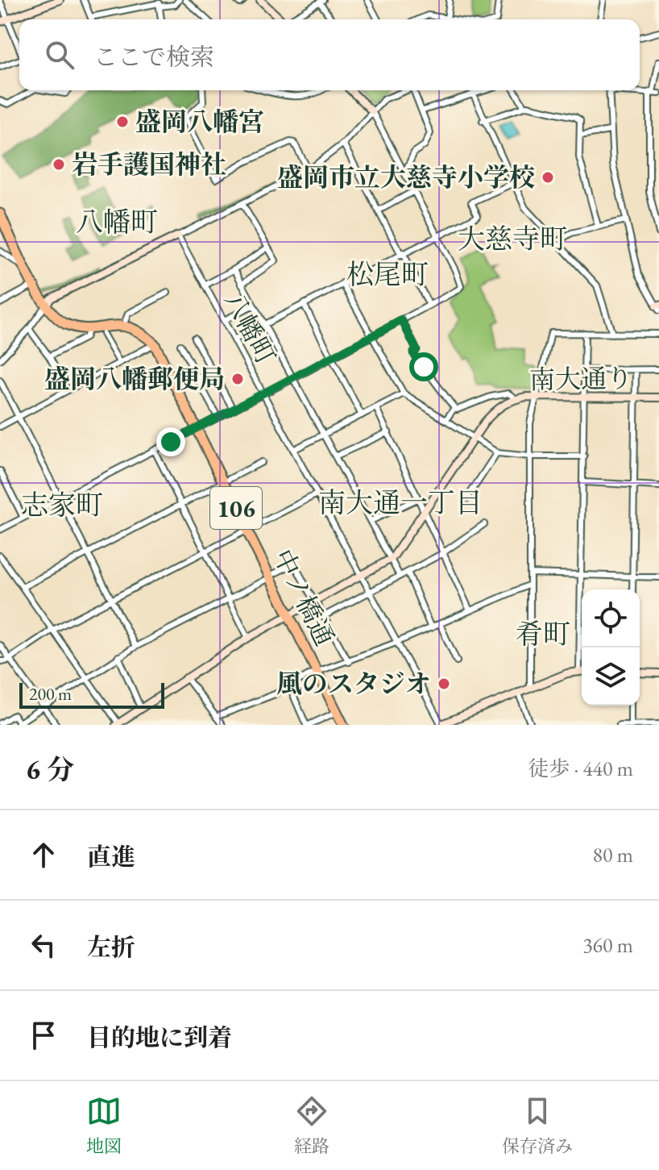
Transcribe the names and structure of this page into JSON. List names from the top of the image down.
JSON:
{
  "streets": {
    "highway": ["106", "中ノ橋通"],
    "street": ["八幡町", "南大通り"]
  },
  "crossings": [
    ["八幡町", "南大通り"],
    ["南大通り", "中ノ橋通"]
  ],
  "districts": [
    "八幡町",
    "大慈寺町",
    "松尾町",
    "南大通一丁目",
    "志家町",
    "肴町"
  ],
  "places": [
    "盛岡八幡宮",
    "岩手護国神社",
    "盛岡市立大慈寺小学校",
    "盛岡八幡郵便局",
    "風のスタジオ"
  ],
  "scale_bar": "200 m",
  "page": {
    "search": "ここで検索",
    "scale": "200 m",
    "heading": ["6 分", "徒歩 · 440 m"],
    "list": [
      ["直進", "80 m"],
      ["左折", "360 m"],
      "目的地に到着"
    ],
    "nav": ["地図", "経路", "保存済み"]
  }
}
